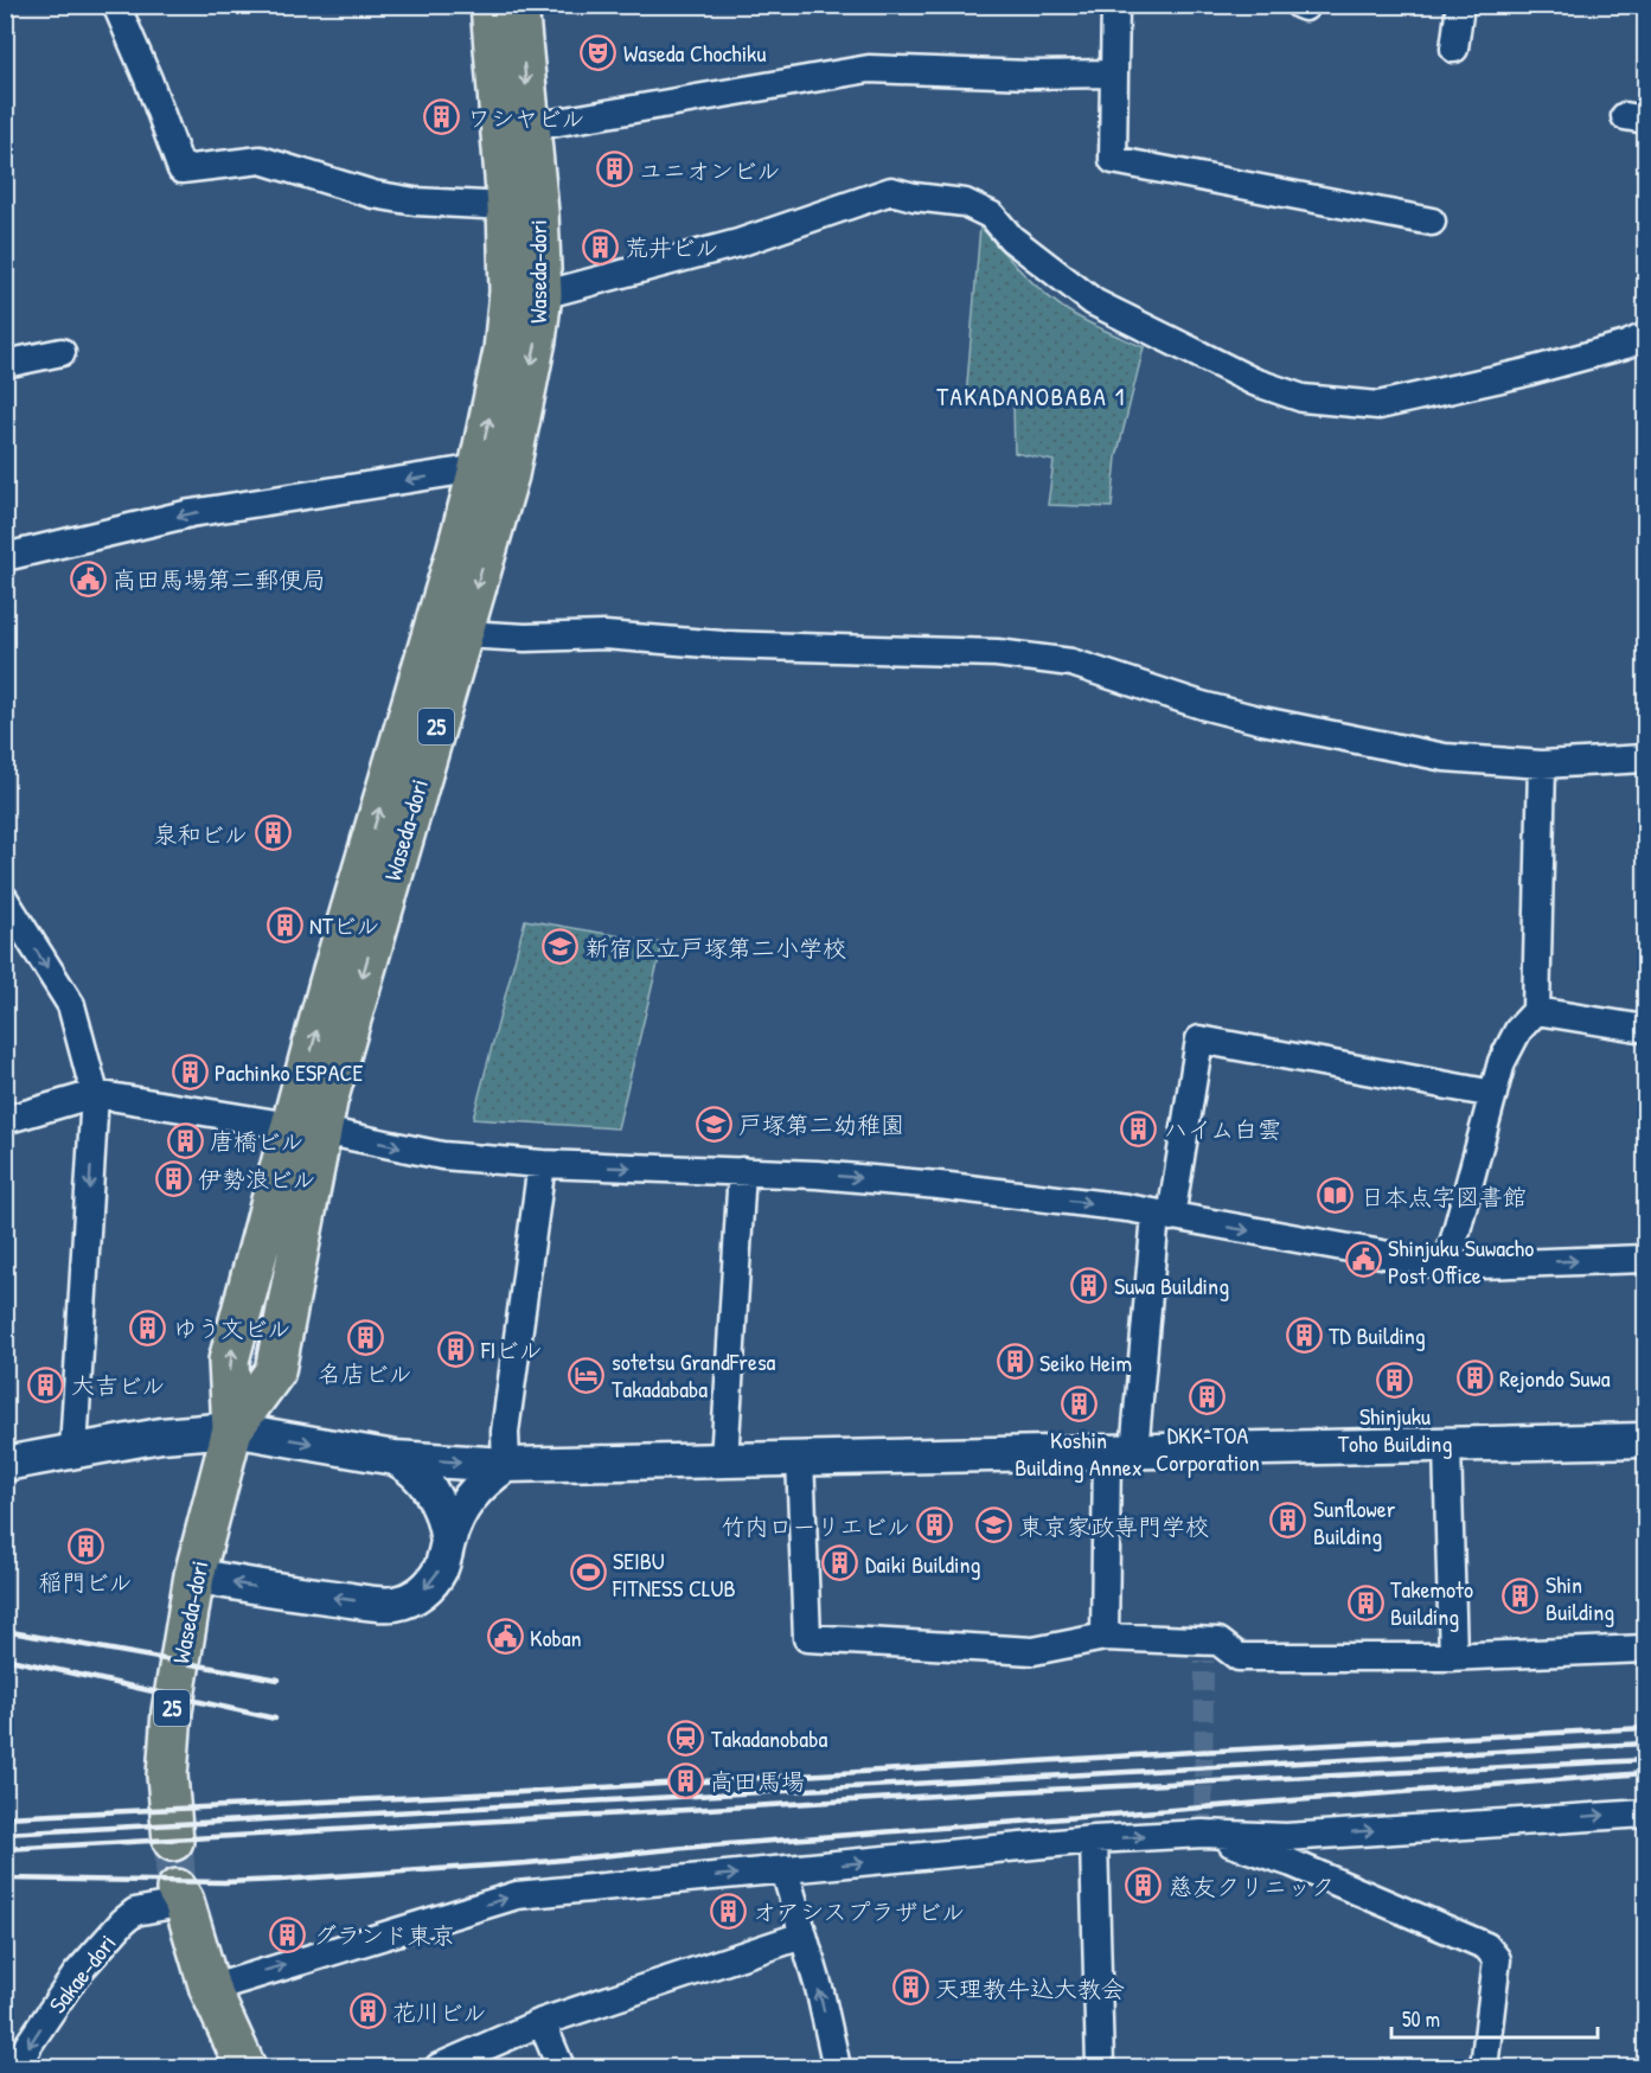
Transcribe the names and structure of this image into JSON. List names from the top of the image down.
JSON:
{
  "streets": {
    "main road": ["Waseda-dori", "25"],
    "street": ["Sakae-dori"]
  },
  "one_way": ["Sakae-dori"],
  "districts": ["TAKADANOBABA 1"],
  "places": {
    "theatre": ["Waseda Chochiku"],
    "building": [
      "ワシヤビル",
      "ユニオンビル",
      "荒井ビル",
      "泉和ビル",
      "NTビル",
      "Pachinko ESPACE",
      "ハイム白雲",
      "唐橋ビル",
      "伊勢浪ビル",
      "Suwa Building",
      "ゆう文ビル",
      "TD Building",
      "名店ビル",
      "FIビル",
      "Seiko Heim",
      "Rejondo Suwa",
      "Shinjuku Toho Building",
      "大吉ビル",
      "DKK-TOA Corporation",
      "Koshin Building Annex",
      "Sunflower Building",
      "竹内ローリエビル",
      "稲門ビル",
      "Daiki Building",
      "Shin Building",
      "Takemoto Building",
      "高田馬場",
      "慈友クリニック",
      "オアシスプラザビル",
      "グランド東京",
      "天理教牛込大教会",
      "花川ビル"
    ],
    "public building": ["高田馬場第二郵便局", "Shinjuku Suwacho Post Office", "Koban"],
    "school or university": ["新宿区立戸塚第二小学校", "戸塚第二幼稚園", "東京家政専門学校"],
    "library": ["日本点字図書館"],
    "hotel": ["sotetsu GrandFresa Takadababa"],
    "sports": ["SEIBU FITNESS CLUB"],
    "station": ["Takadanobaba"]
  },
  "scale_bar": "50 m"
}
